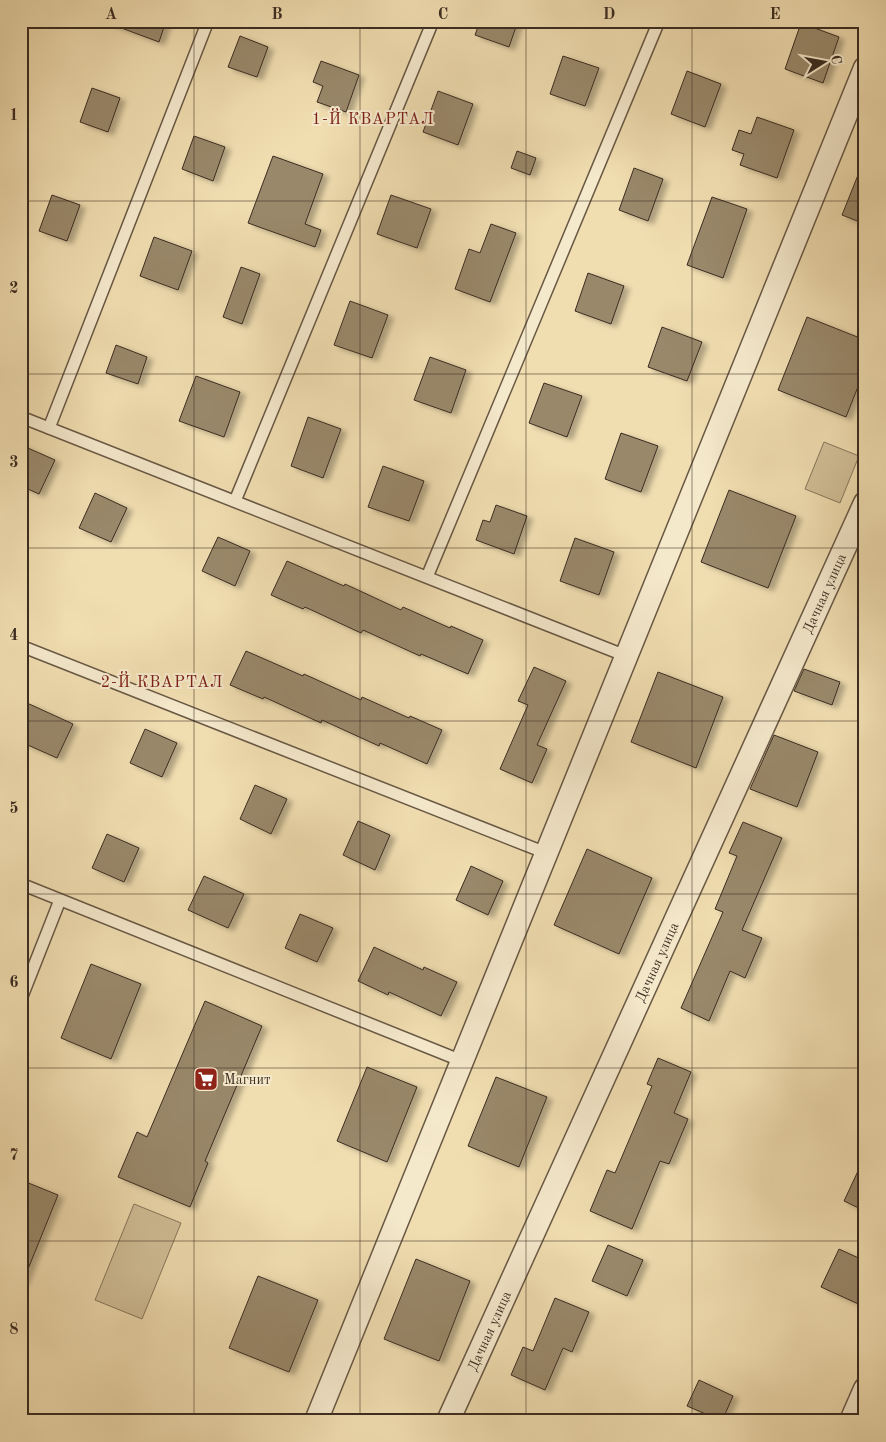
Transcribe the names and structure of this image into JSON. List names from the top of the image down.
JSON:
{
  "streets": {
    "street": ["Дачная улица"]
  },
  "districts": ["1-Й КВАРТАЛ", "2-Й КВАРТАЛ"],
  "places": {
    "supermarket": ["Магнит"]
  },
  "north": "right",
  "grid": {
    "columns": [
      "A",
      "B",
      "C",
      "D",
      "E"
    ],
    "rows": [
      "1",
      "2",
      "3",
      "4",
      "5",
      "6",
      "7",
      "8"
    ]
  }
}
